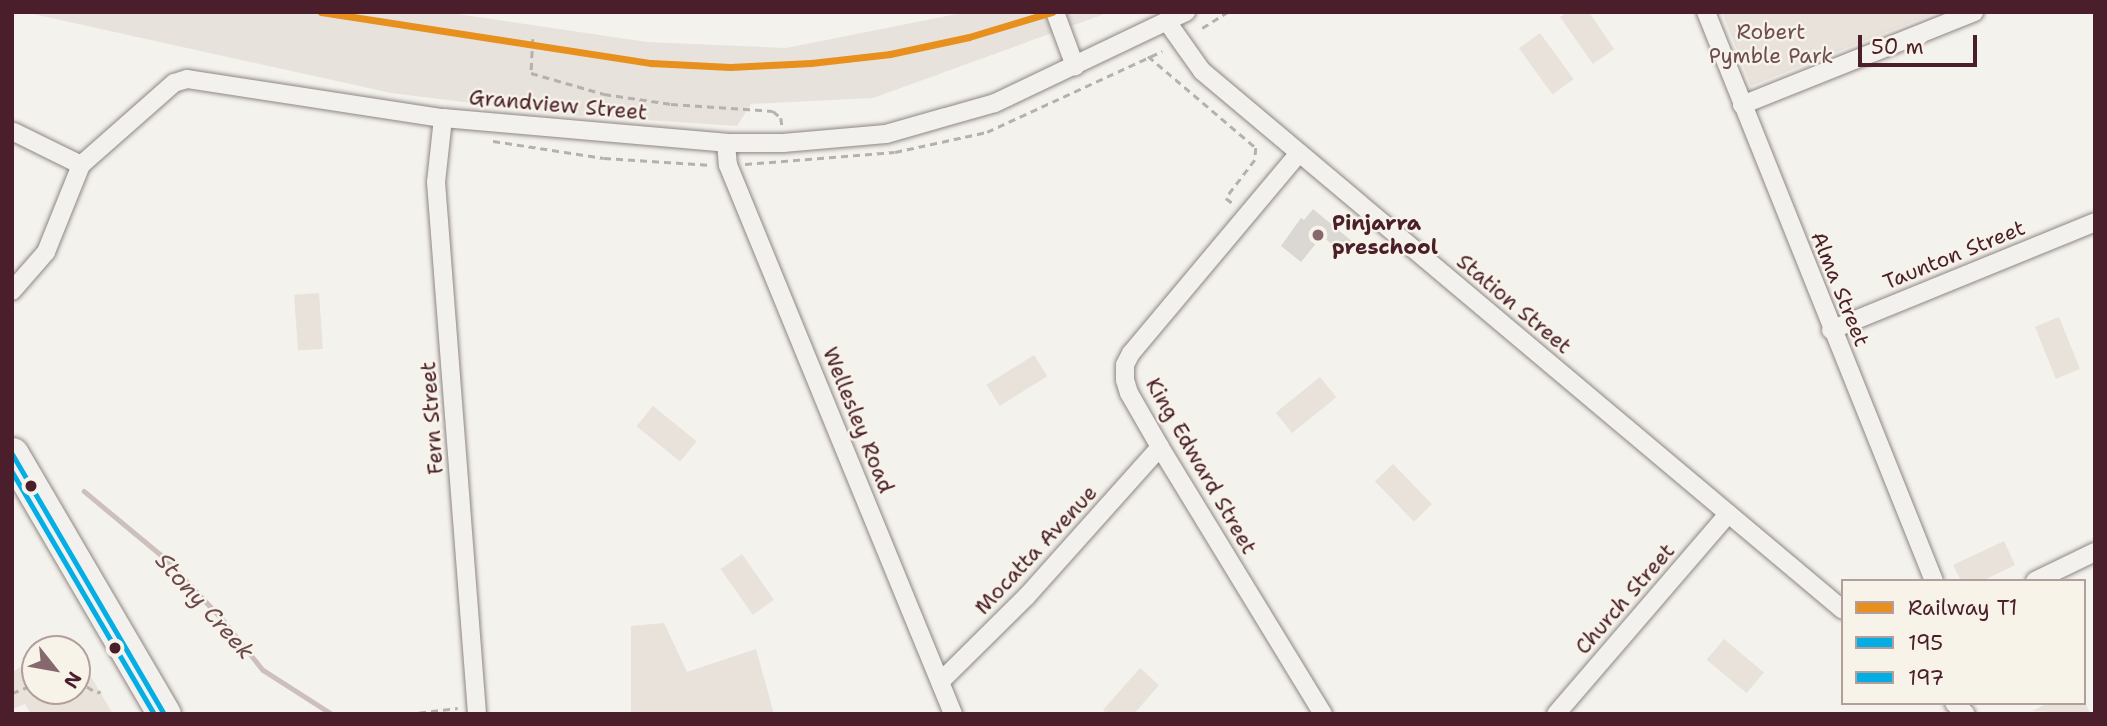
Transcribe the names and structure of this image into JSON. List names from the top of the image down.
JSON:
{
  "streets": {
    "street": [
      "Grandview Street",
      "Taunton Street",
      "Alma Street",
      "Station Street",
      "Fern Street",
      "Wellesley Road",
      "King Edward Street",
      "Mocatta Avenue",
      "Church Street"
    ]
  },
  "crossings": [
    ["Grandview Street", "Station Street"],
    ["Grandview Street", "Fern Street"],
    ["Grandview Street", "Wellesley Road"],
    ["Taunton Street", "Alma Street"],
    ["Station Street", "King Edward Street"],
    ["Station Street", "Church Street"],
    ["Wellesley Road", "Mocatta Avenue"],
    ["King Edward Street", "Mocatta Avenue"]
  ],
  "water": ["Stony Creek"],
  "parks": ["Robert Pymble Park"],
  "places": ["Pinjarra preschool"],
  "lines": ["rail line T1", "transit line 195", "transit line 197"],
  "legend": ["Railway T1", "195", "197"],
  "scale_bar": "50 m",
  "north": "bottom right"
}
